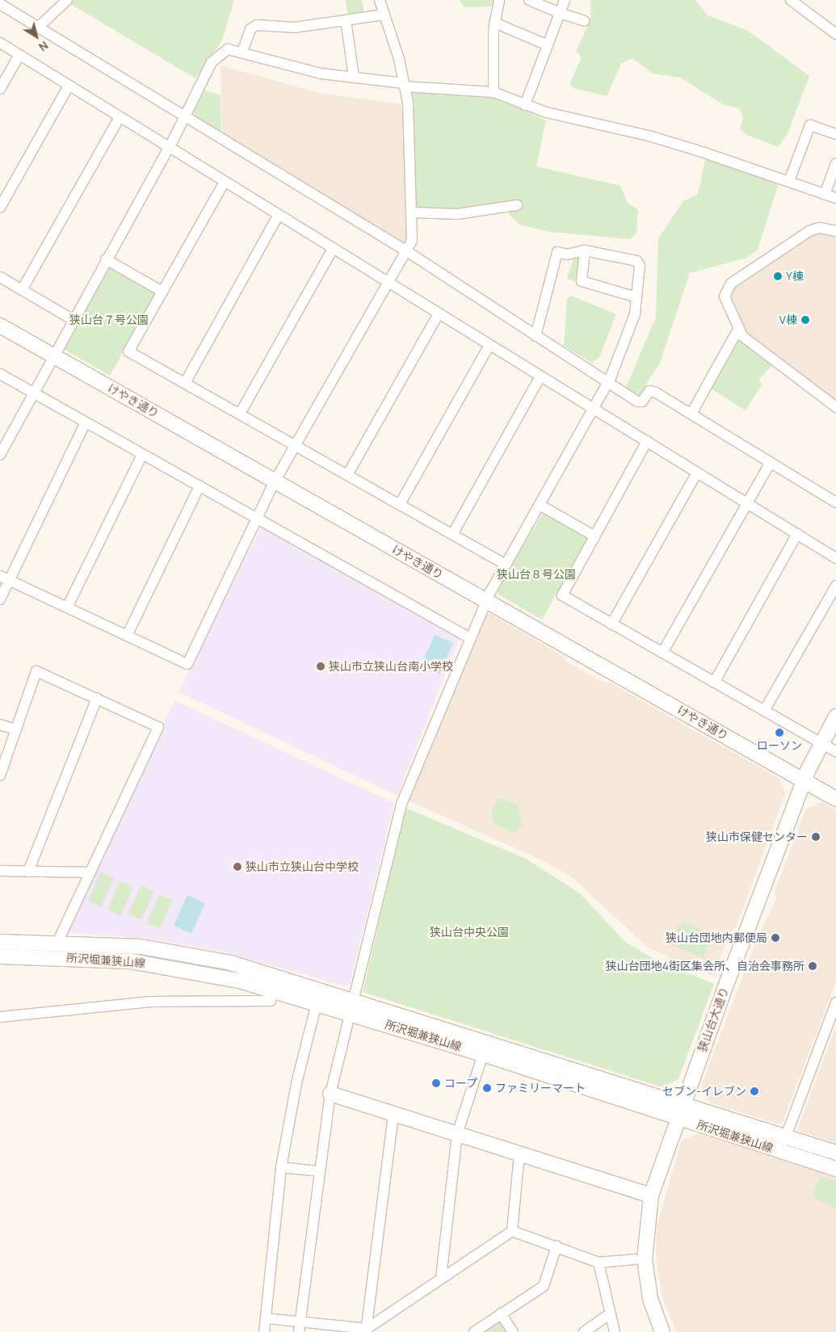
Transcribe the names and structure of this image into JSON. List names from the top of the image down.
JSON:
{
  "streets": {
    "street": ["けやき通り", "所沢堀兼狭山線", "狭山台大通り"]
  },
  "crossings": [
    ["けやき通り", "狭山台大通り"],
    ["所沢堀兼狭山線", "狭山台大通り"]
  ],
  "parks": ["狭山台７号公園", "狭山台８号公園", "狭山台中央公園"],
  "places": [
    "Y棟",
    "V棟",
    "狭山市立狭山台南小学校",
    "ローソン",
    "狭山市保健センター",
    "狭山市立狭山台中学校",
    "狭山台団地内郵便局",
    "狭山台団地4街区集会所、自治会事務所",
    "コープ",
    "ファミリーマート",
    "セブン-イレブン"
  ],
  "north": "bottom right"
}
